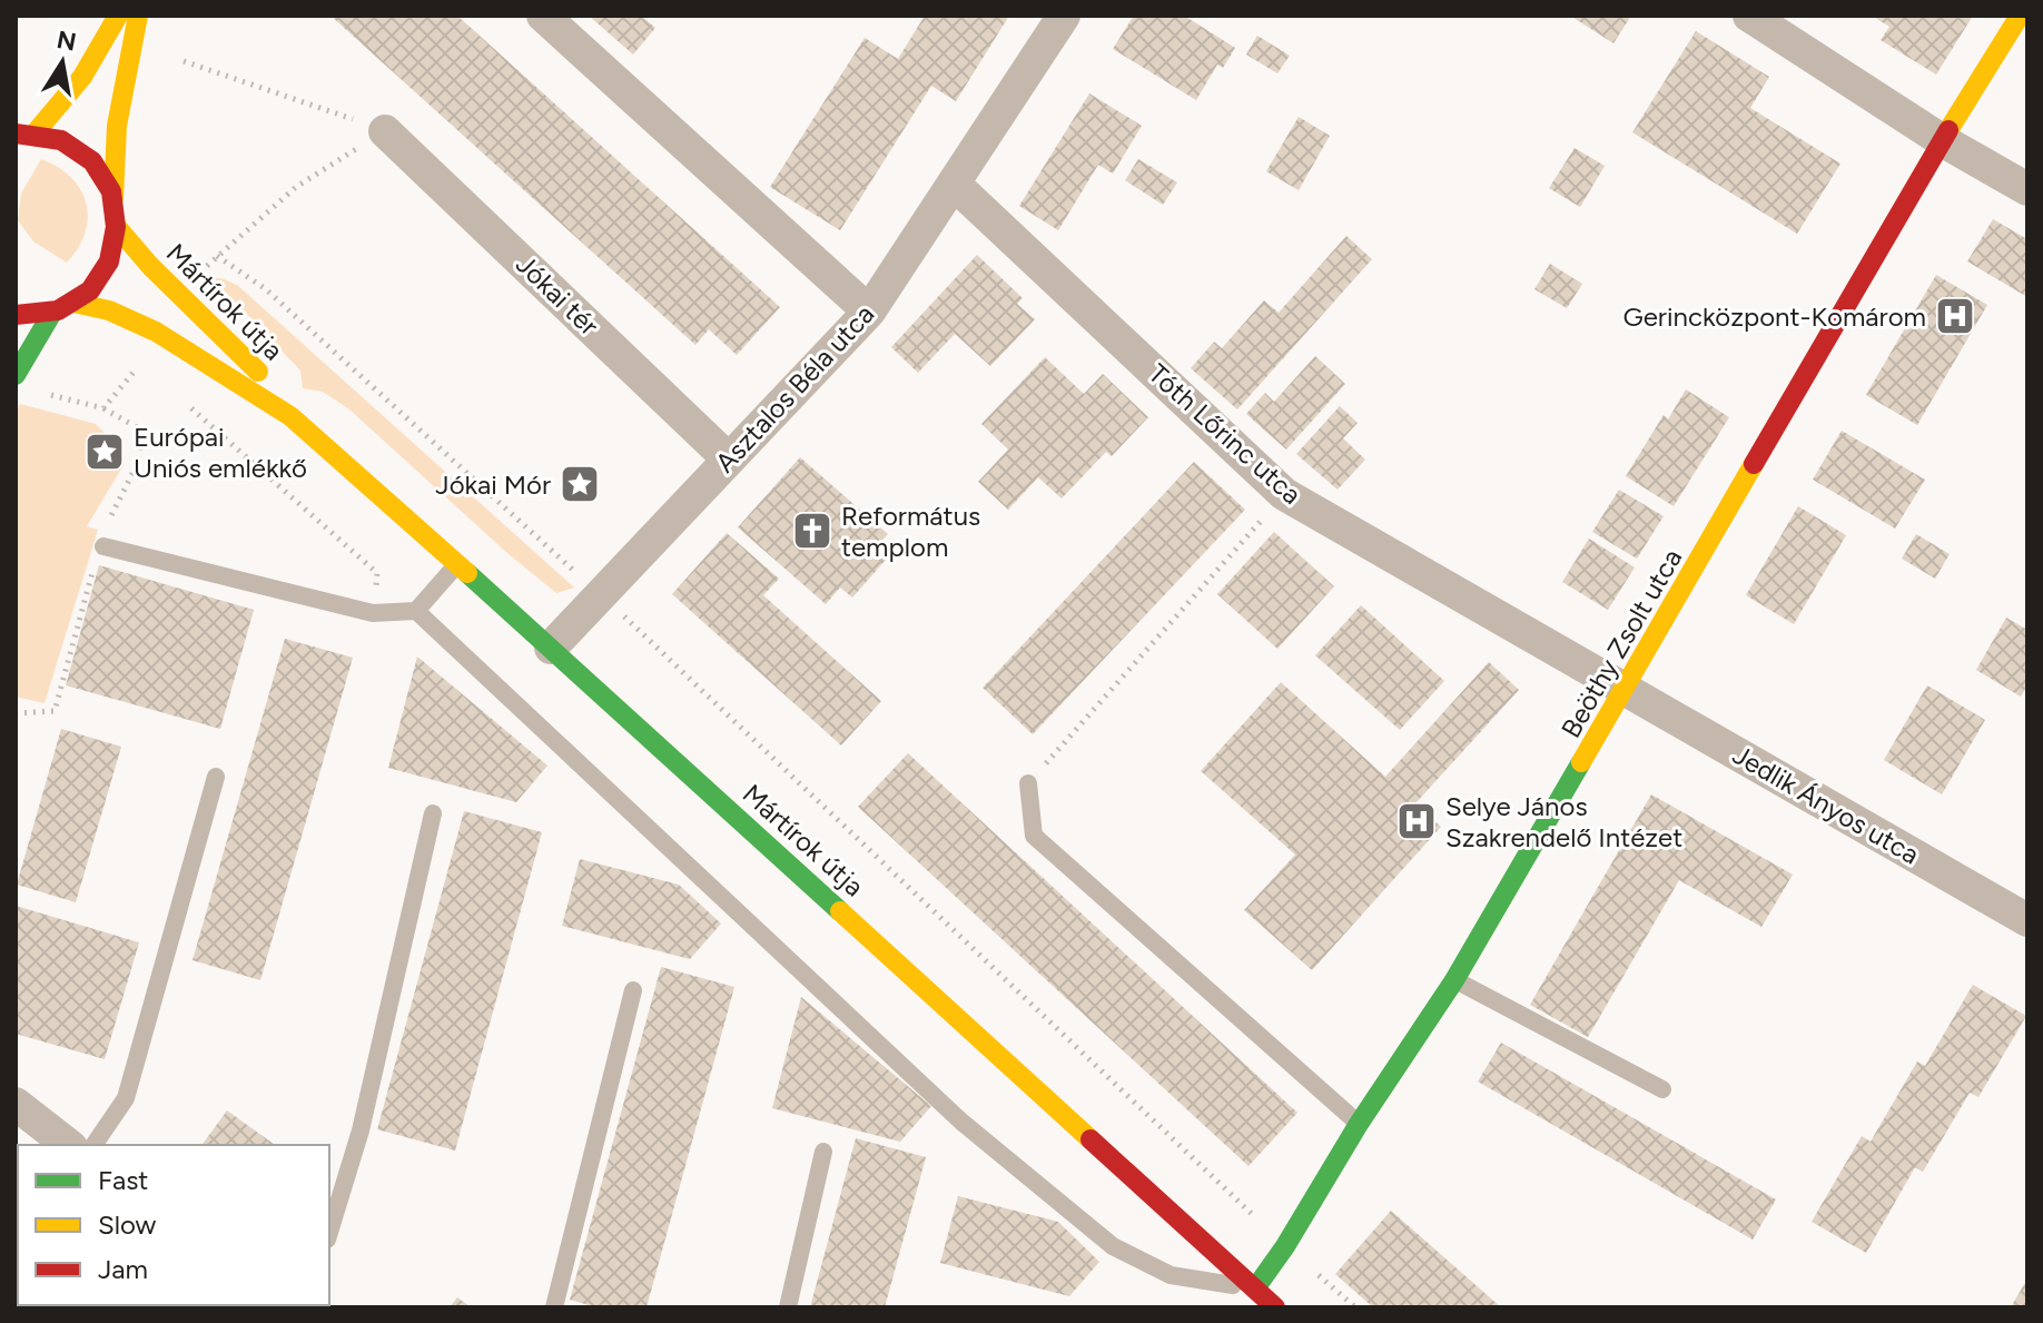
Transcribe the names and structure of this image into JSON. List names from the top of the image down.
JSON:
{
  "streets": {
    "main road": ["Mártírok útja", "Beöthy Zsolt utca"],
    "street": [
      "Jókai tér",
      "Asztalos Béla utca",
      "Tóth Lőrinc utca",
      "Jedlik Ányos utca"
    ]
  },
  "crossings": [
    ["Jókai tér", "Asztalos Béla utca"],
    ["Mártírok útja", "Asztalos Béla utca"],
    ["Mártírok útja", "Beöthy Zsolt utca"],
    ["Asztalos Béla utca", "Tóth Lőrinc utca"],
    ["Tóth Lőrinc utca", "Beöthy Zsolt utca"],
    ["Tóth Lőrinc utca", "Jedlik Ányos utca"],
    ["Beöthy Zsolt utca", "Jedlik Ányos utca"]
  ],
  "places": {
    "hospital": ["Gerincközpont-Komárom", "Selye János Szakrendelő Intézet"],
    "place": ["Európai Uniós emlékkő", "Jókai Mór"],
    "church": ["Református templom"]
  },
  "legend": ["Fast", "Slow", "Jam"],
  "north": "top"
}
